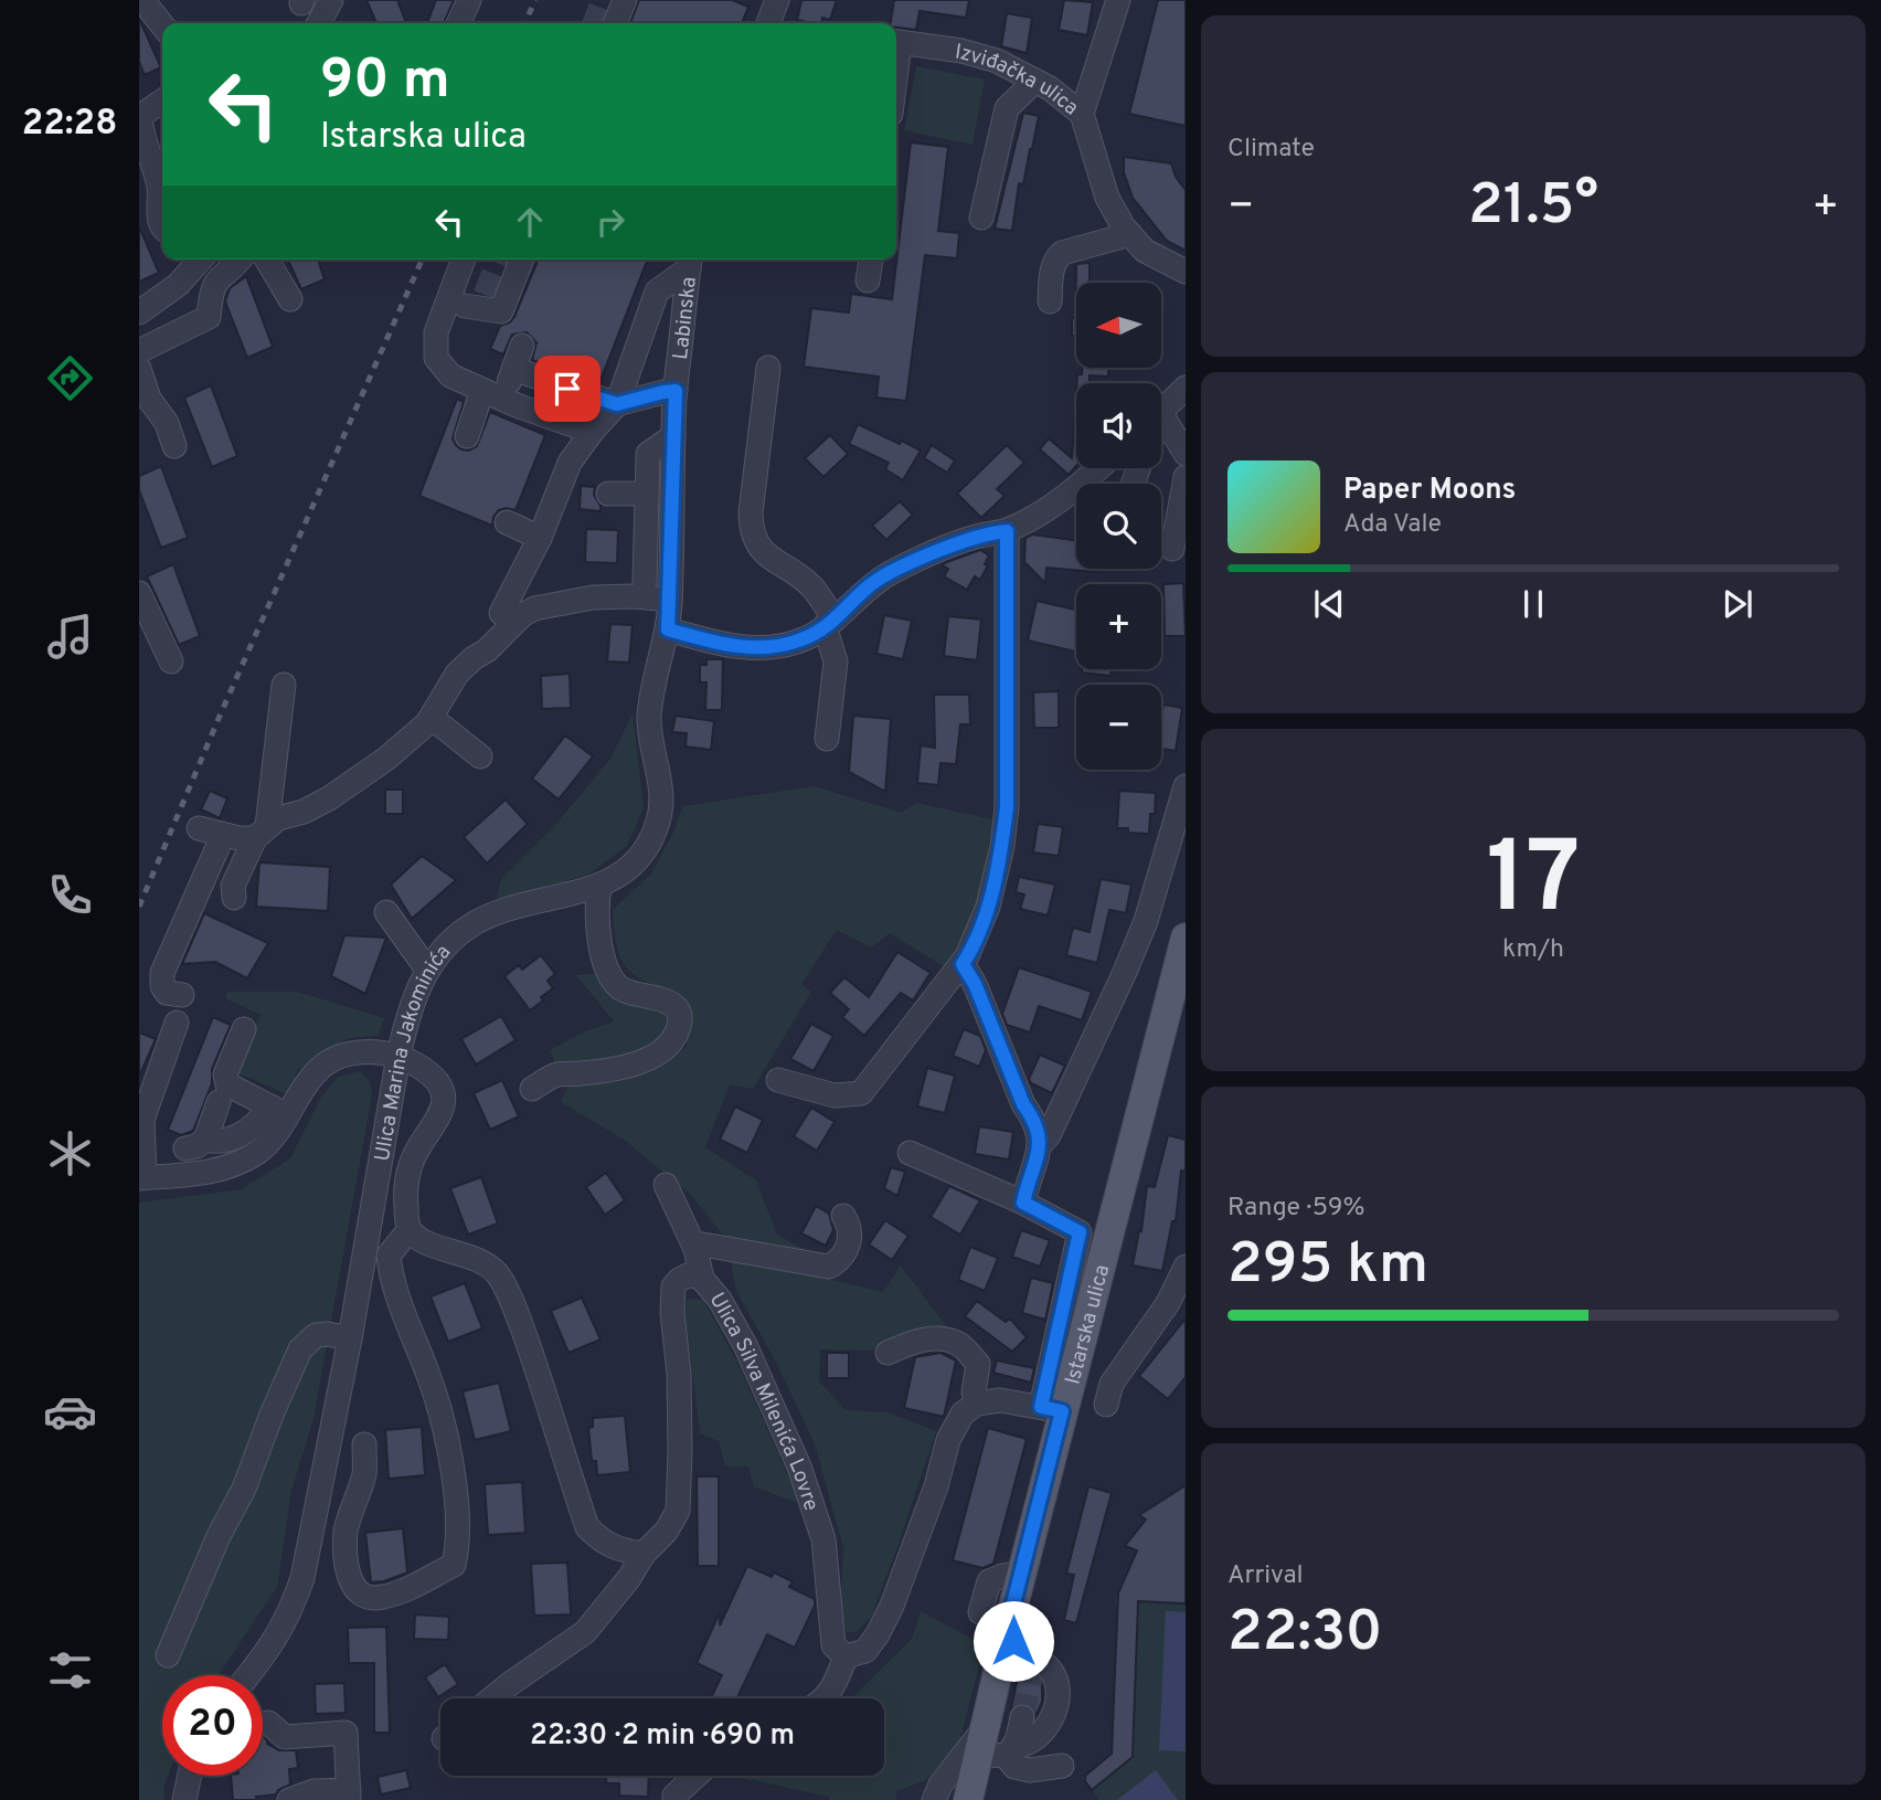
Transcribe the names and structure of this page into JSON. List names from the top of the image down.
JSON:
{
  "streets": {
    "main road": ["Istarska ulica"],
    "street": [
      "Izviđačka ulica",
      "Labinska",
      "Ulica Marina Jakominića",
      "Ulica Silva Milenića Lovre"
    ]
  },
  "crossings": [
    ["Labinska", "Ulica Marina Jakominića"]
  ],
  "north": "left",
  "page": {
    "tabs": "22:28",
    "tile": [
      "Climate",
      ["17", "km/h"],
      ["Range · 59%", "295 km"],
      ["Arrival", "22:30"]
    ],
    "turn": ["90 m", "Istarska ulica"],
    "heat": ["−", "21.5°", "+"],
    "map_buttons": ["+", "−"],
    "song": ["Paper Moons", "Ada Vale"],
    "limit": "20",
    "trip": "22:30 · 2 min · 690 m"
  }
}
